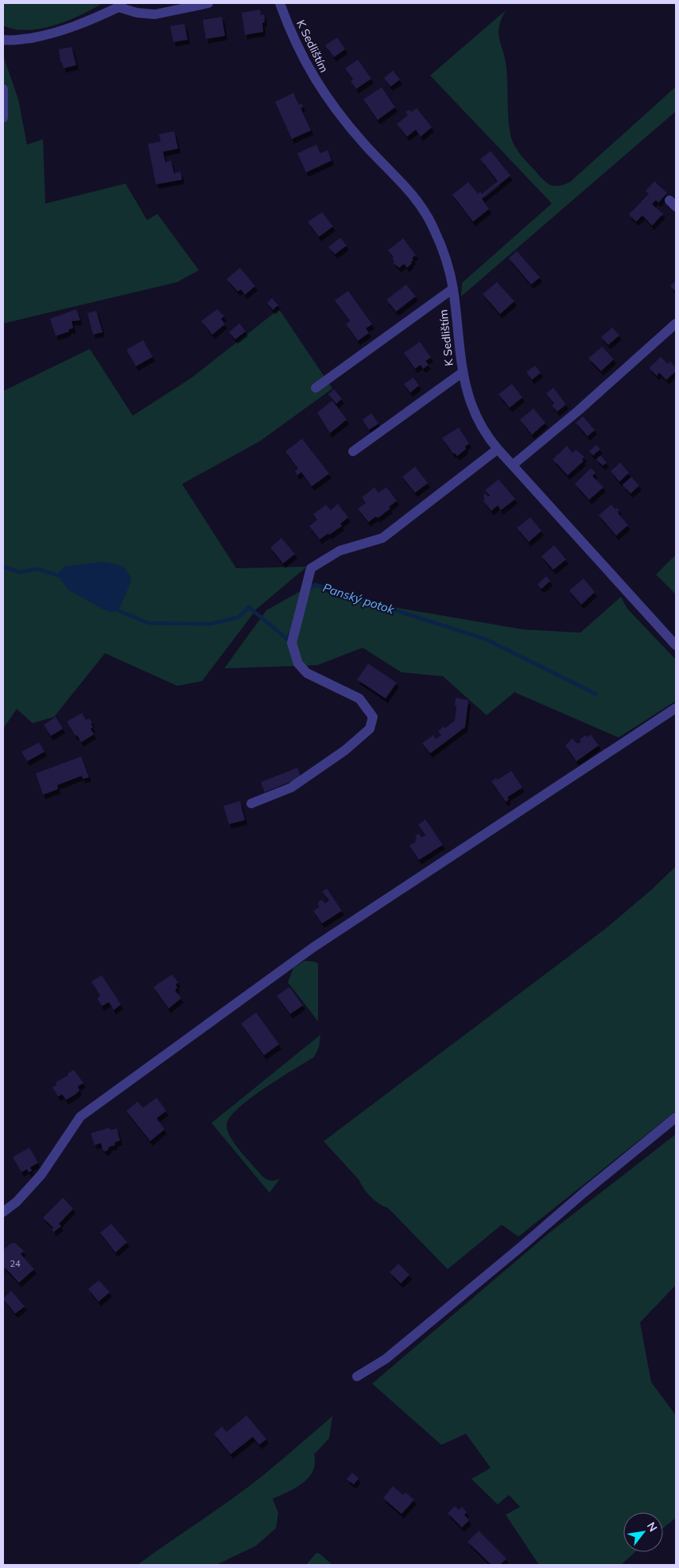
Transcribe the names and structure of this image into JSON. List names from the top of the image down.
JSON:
{
  "streets": {
    "street": ["K Sedlištím"]
  },
  "water": ["Panský potok"],
  "house_numbers": ["24"],
  "north": "top right"
}
